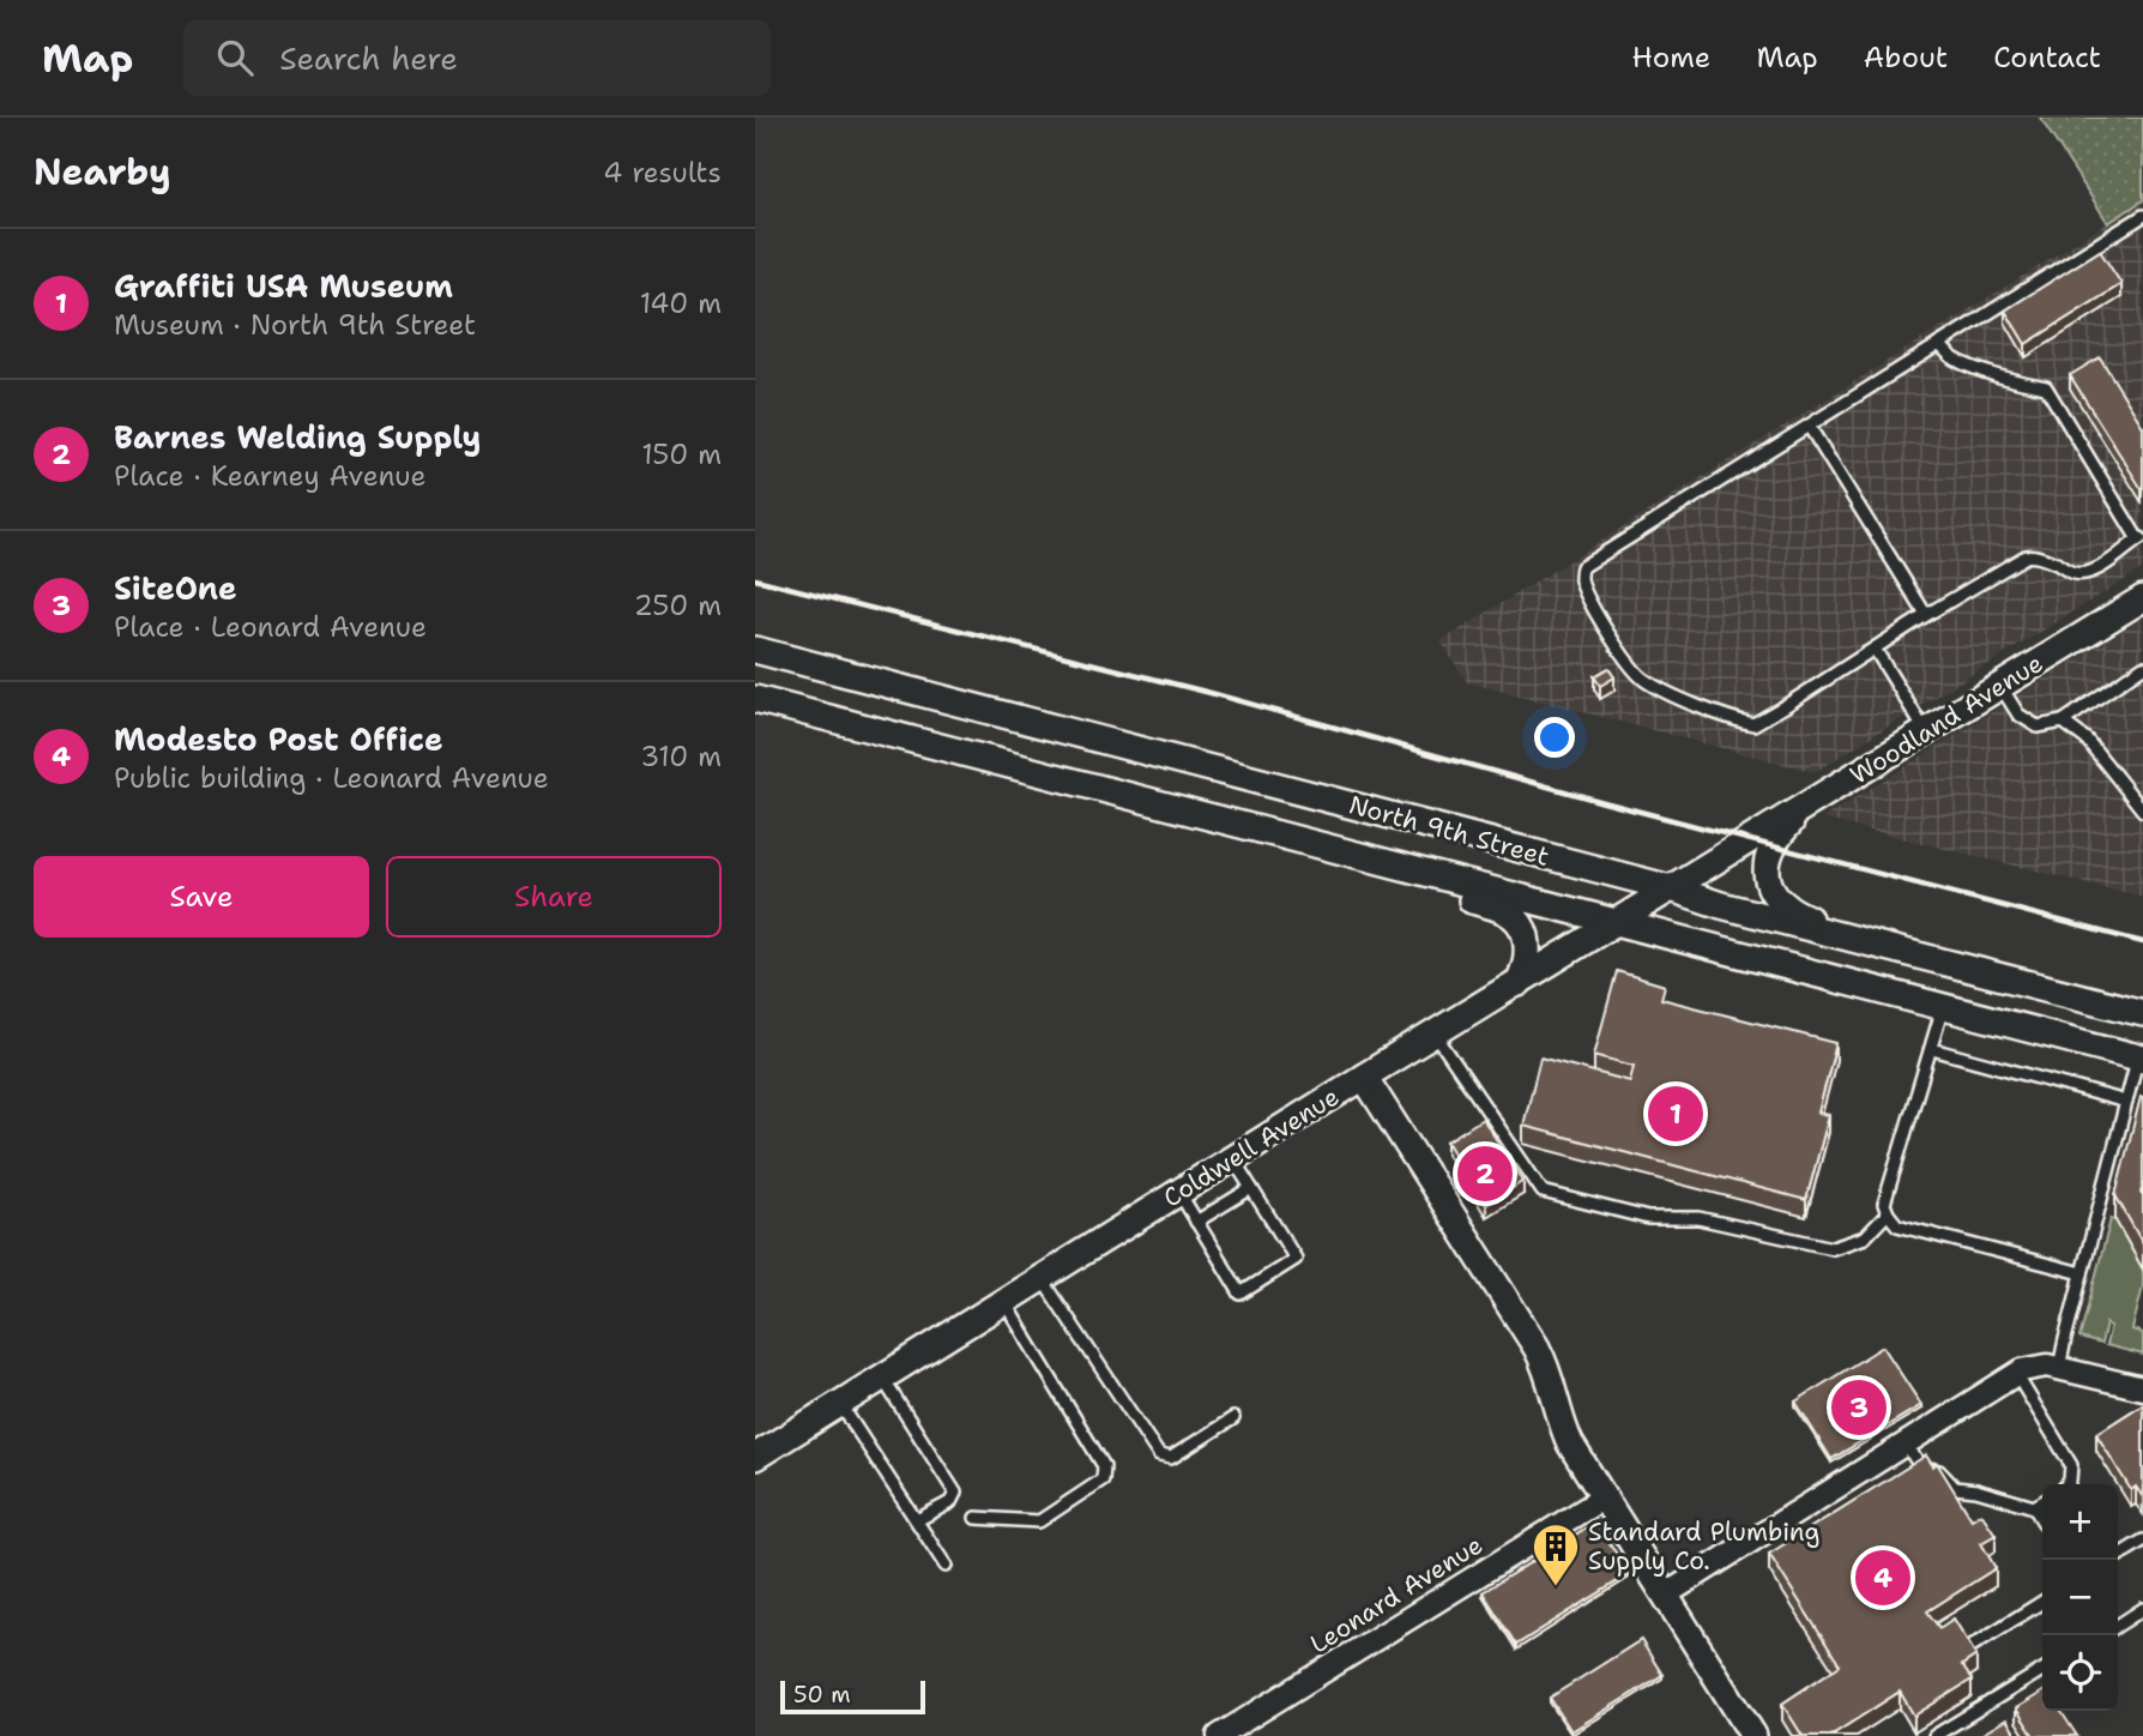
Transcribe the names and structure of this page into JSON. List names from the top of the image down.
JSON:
{
  "streets": {
    "street": [
      "Woodland Avenue",
      "North 9th Street",
      "Coldwell Avenue",
      "Leonard Avenue"
    ]
  },
  "crossings": [
    ["Woodland Avenue", "Coldwell Avenue"],
    ["North 9th Street", "Coldwell Avenue"]
  ],
  "places": {
    "building": ["Standard Plumbing Supply Co."]
  },
  "scale_bar": "50 m",
  "page": {
    "header": "Map",
    "search": "Search here",
    "nav": [
      "Home",
      "Map",
      "About",
      "Contact"
    ],
    "heading": ["Nearby", "4 results"],
    "list": [
      {
        "mark": "1",
        "name": "Graffiti USA Museum",
        "note": "Museum · North 9th Street",
        "value": "140 m"
      },
      {
        "mark": "2",
        "name": "Barnes Welding Supply",
        "note": "Place · Kearney Avenue",
        "value": "150 m"
      },
      {
        "mark": "3",
        "name": "SiteOne",
        "note": "Place · Leonard Avenue",
        "value": "250 m"
      },
      {
        "mark": "4",
        "name": "Modesto Post Office",
        "note": "Public building · Leonard Avenue",
        "value": "310 m"
      }
    ],
    "buttons": ["Save", "Share"],
    "pins": [
      "1",
      "2",
      "3",
      "4"
    ],
    "map_buttons": ["+", "−"],
    "scale": "50 m"
  }
}
